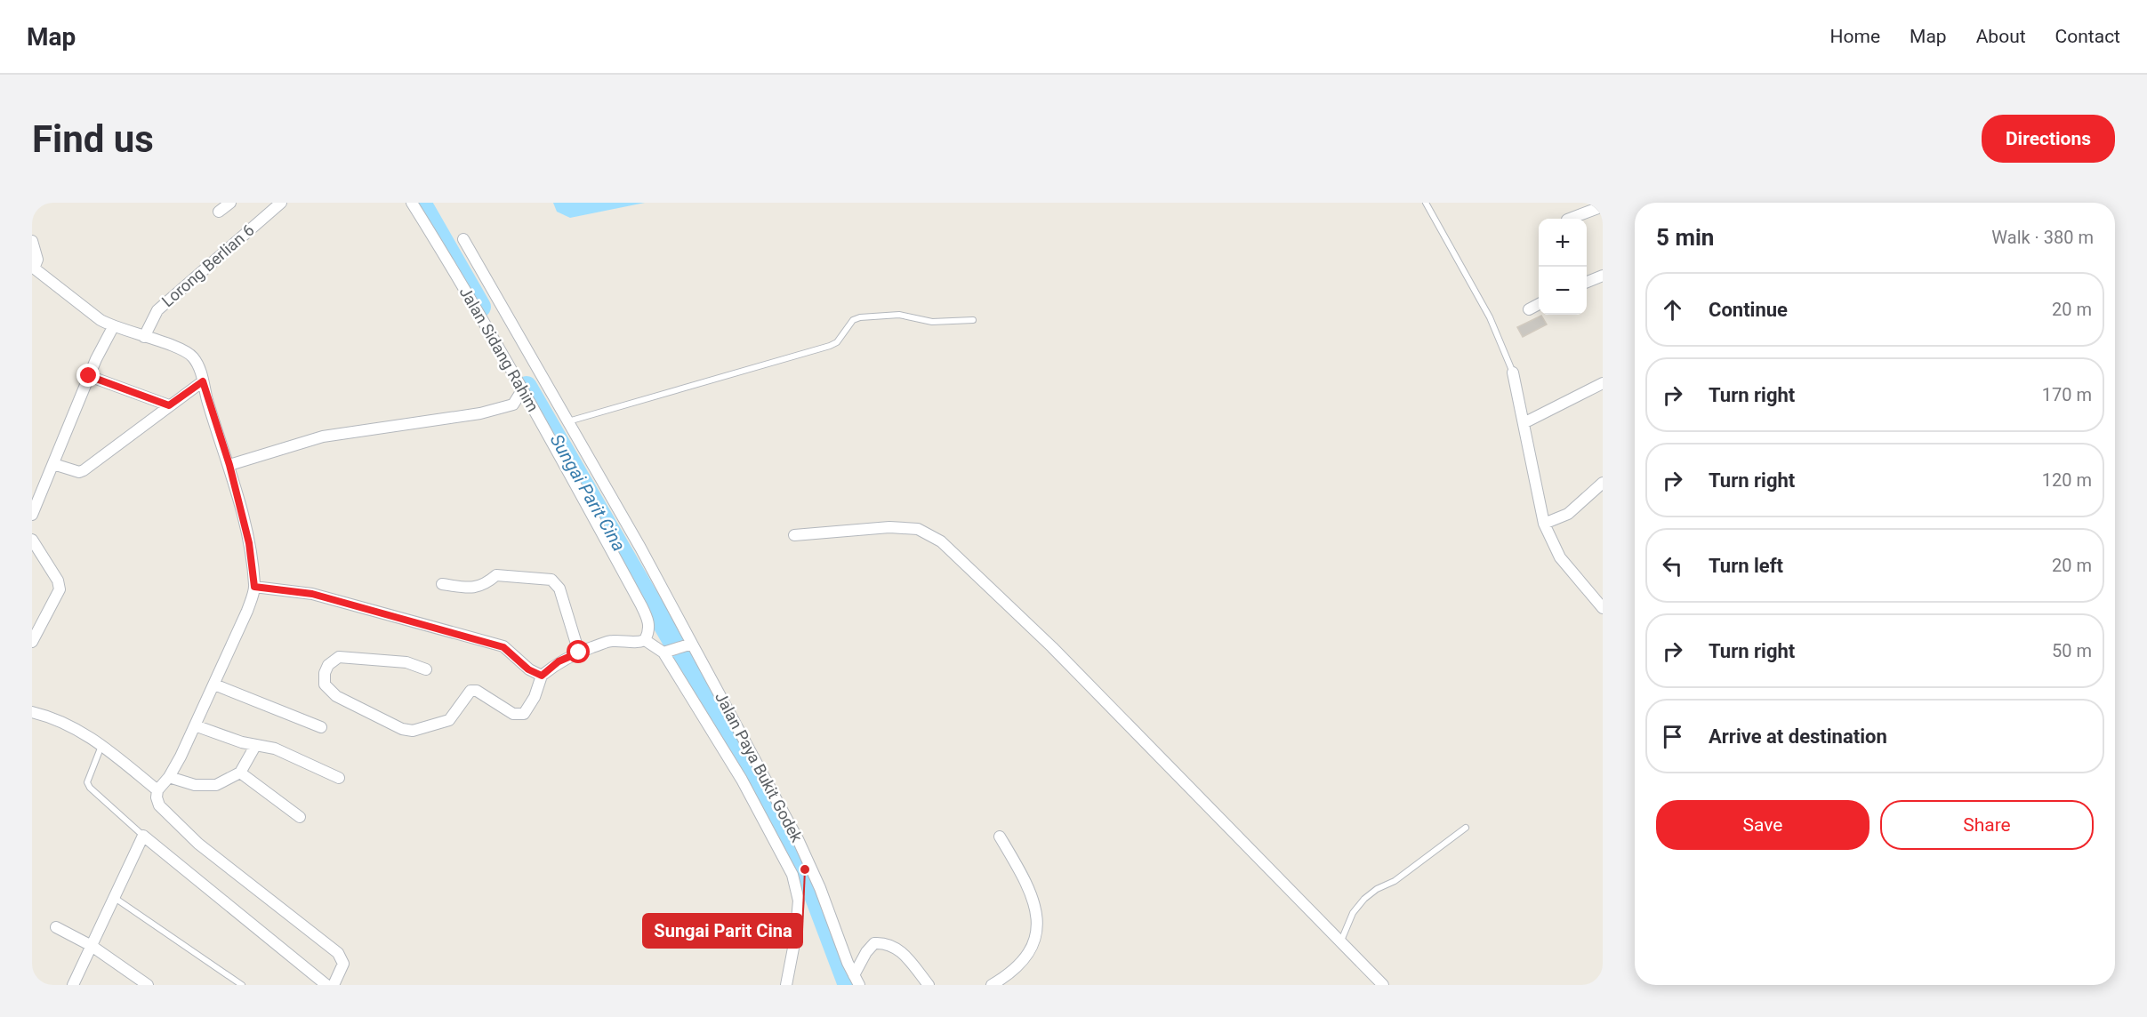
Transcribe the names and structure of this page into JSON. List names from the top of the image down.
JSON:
{
  "streets": {
    "street": ["Lorong Berlian 6", "Jalan Sidang Rahim", "Jalan Paya Bukit Godek"]
  },
  "water": ["Sungai Parit Cina"],
  "places": ["Sungai Parit Cina"],
  "page": {
    "header": "Map",
    "nav": [
      "Home",
      "Map",
      "About",
      "Contact"
    ],
    "buttons": [
      "Directions",
      ["Save", "Share"]
    ],
    "title": "Find us",
    "heading": ["5 min", "Walk · 380 m"],
    "map_buttons": ["+", "−"],
    "list": [
      ["Continue", "20 m"],
      ["Turn right", "170 m"],
      ["Turn right", "120 m"],
      ["Turn left", "20 m"],
      ["Turn right", "50 m"],
      "Arrive at destination"
    ]
  }
}
